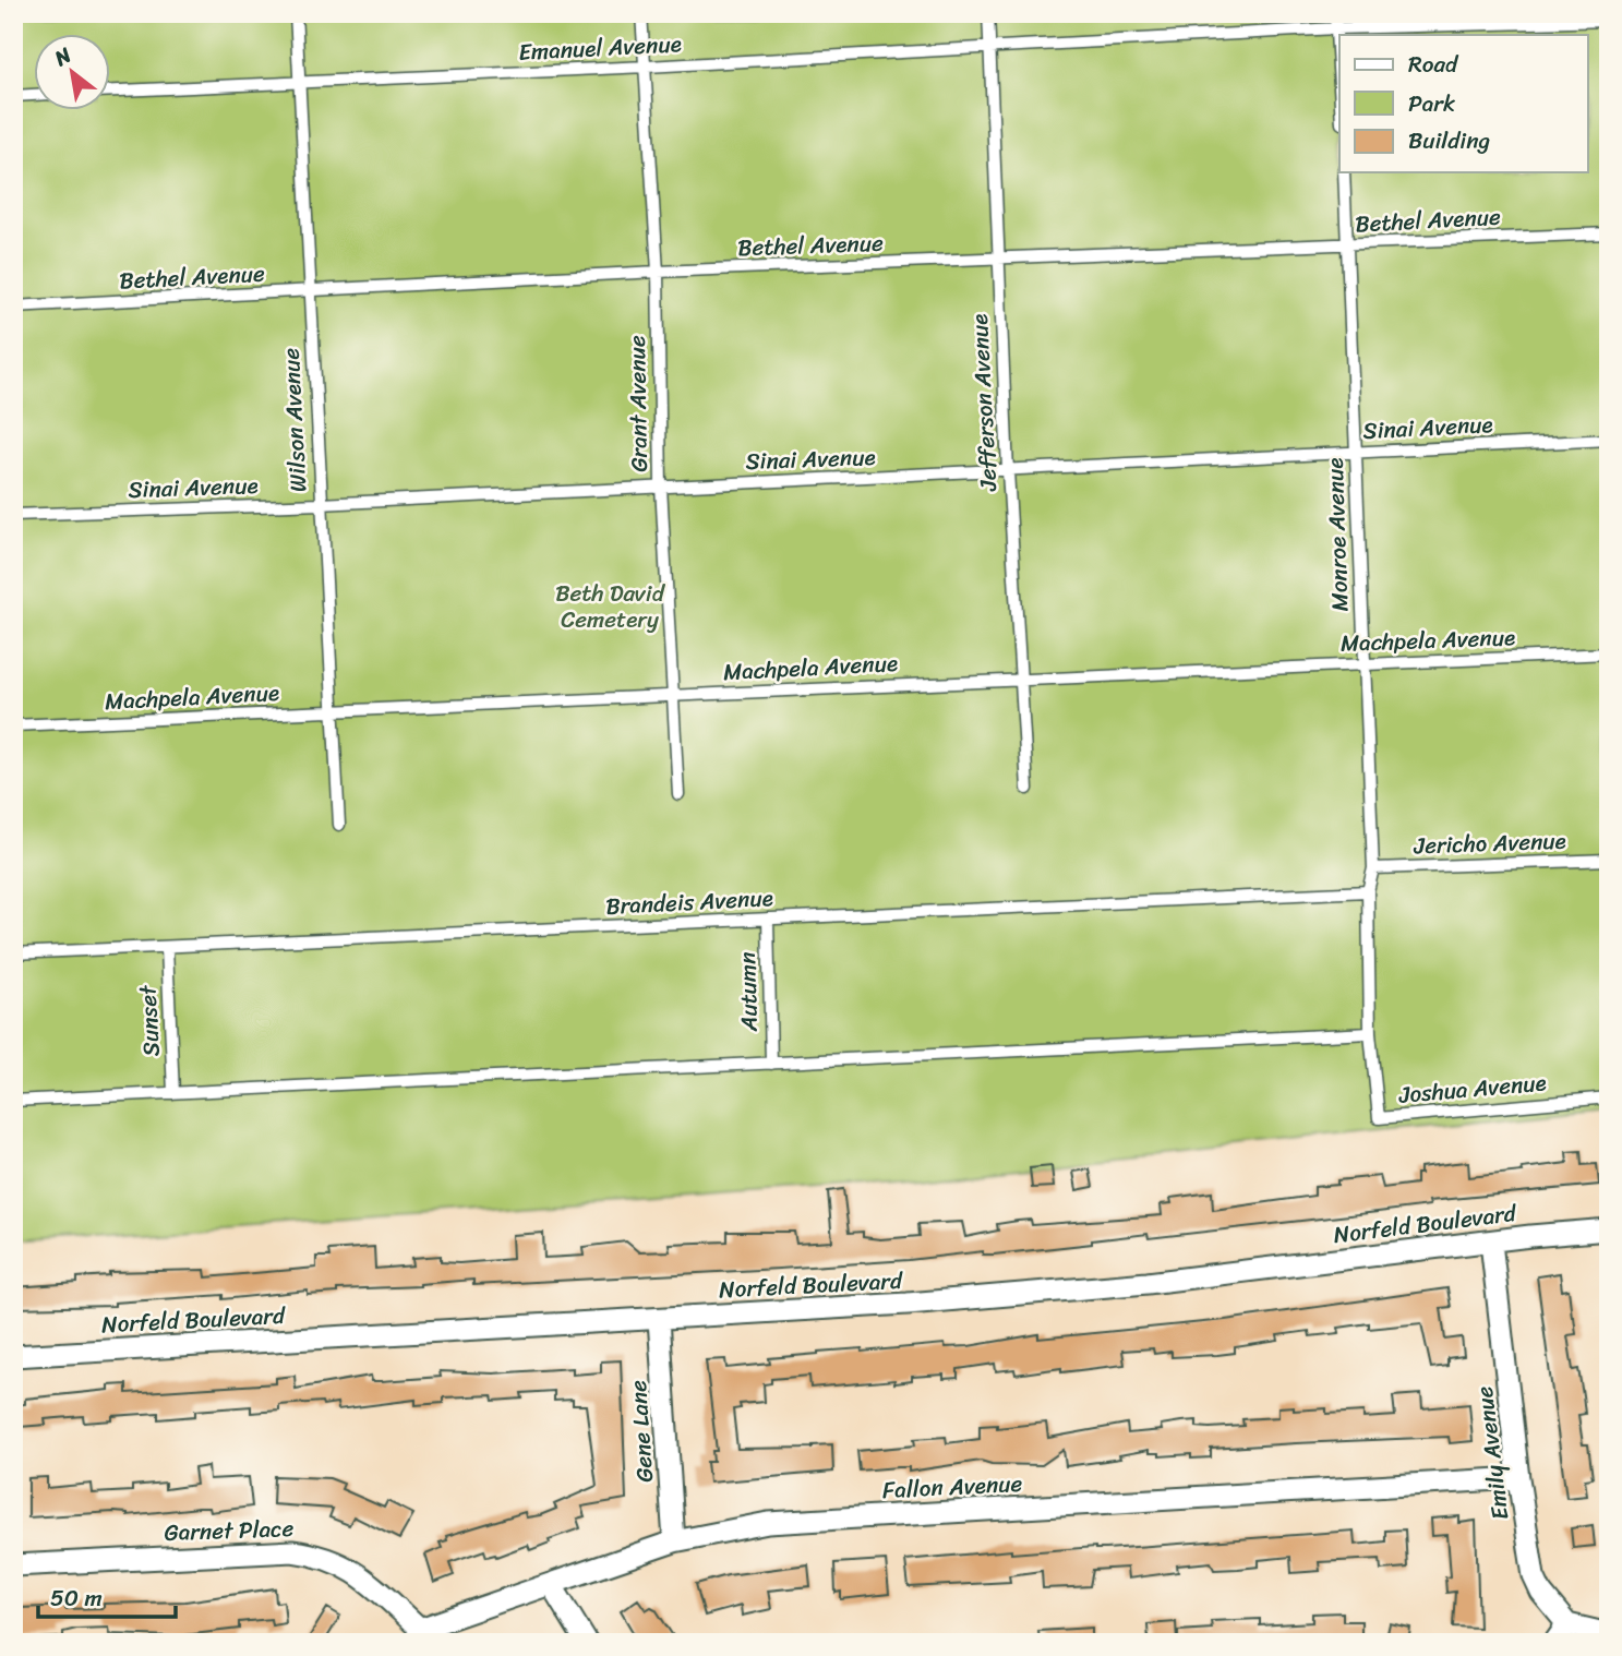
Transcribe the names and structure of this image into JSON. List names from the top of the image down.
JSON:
{
  "streets": {
    "street": [
      "Norfeld Boulevard",
      "Gene Lane",
      "Emily Avenue",
      "Fallon Avenue",
      "Garnet Place"
    ],
    "lane": [
      "Emanuel Avenue",
      "Bethel Avenue",
      "Jefferson Avenue",
      "Grant Avenue",
      "Wilson Avenue",
      "Sinai Avenue",
      "Monroe Avenue",
      "Machpela Avenue",
      "Jericho Avenue",
      "Brandeis Avenue",
      "Autumn",
      "Sunset",
      "Joshua Avenue"
    ]
  },
  "crossings": [
    ["Emanuel Avenue", "Jefferson Avenue"],
    ["Emanuel Avenue", "Grant Avenue"],
    ["Emanuel Avenue", "Wilson Avenue"],
    ["Bethel Avenue", "Jefferson Avenue"],
    ["Bethel Avenue", "Grant Avenue"],
    ["Bethel Avenue", "Wilson Avenue"],
    ["Bethel Avenue", "Monroe Avenue"],
    ["Jefferson Avenue", "Sinai Avenue"],
    ["Jefferson Avenue", "Machpela Avenue"],
    ["Grant Avenue", "Sinai Avenue"],
    ["Grant Avenue", "Machpela Avenue"],
    ["Wilson Avenue", "Sinai Avenue"],
    ["Wilson Avenue", "Machpela Avenue"],
    ["Sinai Avenue", "Monroe Avenue"],
    ["Monroe Avenue", "Machpela Avenue"],
    ["Monroe Avenue", "Jericho Avenue"],
    ["Monroe Avenue", "Brandeis Avenue"],
    ["Monroe Avenue", "Joshua Avenue"],
    ["Brandeis Avenue", "Autumn"],
    ["Brandeis Avenue", "Sunset"],
    ["Norfeld Boulevard", "Gene Lane"],
    ["Norfeld Boulevard", "Emily Avenue"],
    ["Gene Lane", "Fallon Avenue"],
    ["Emily Avenue", "Fallon Avenue"],
    ["Fallon Avenue", "Garnet Place"]
  ],
  "parks": ["Beth David Cemetery"],
  "legend": ["Road", "Park", "Building"],
  "scale_bar": "50 m",
  "north": "top left"
}
